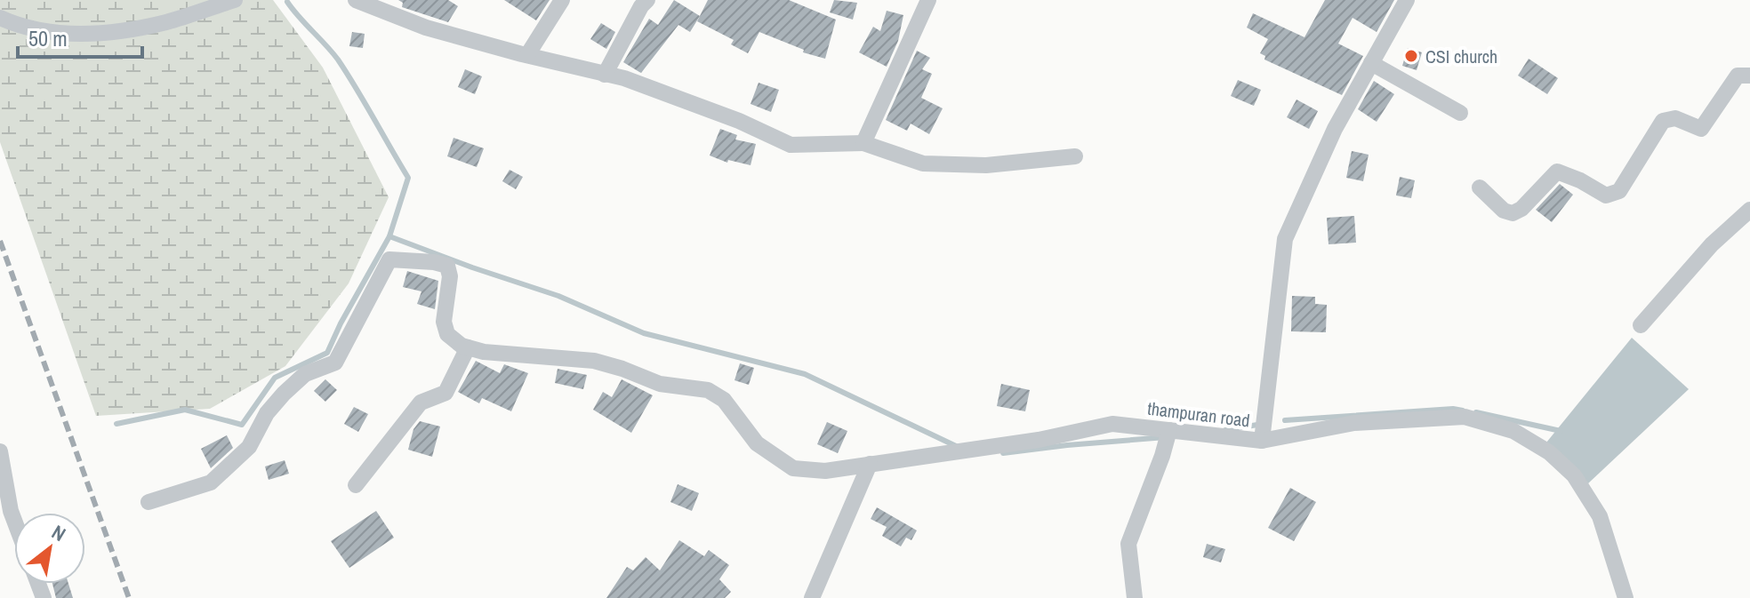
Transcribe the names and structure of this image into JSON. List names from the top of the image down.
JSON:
{
  "streets": {
    "street": ["thampuran road"]
  },
  "places": ["CSI church"],
  "scale_bar": "50 m",
  "north": "top right"
}
